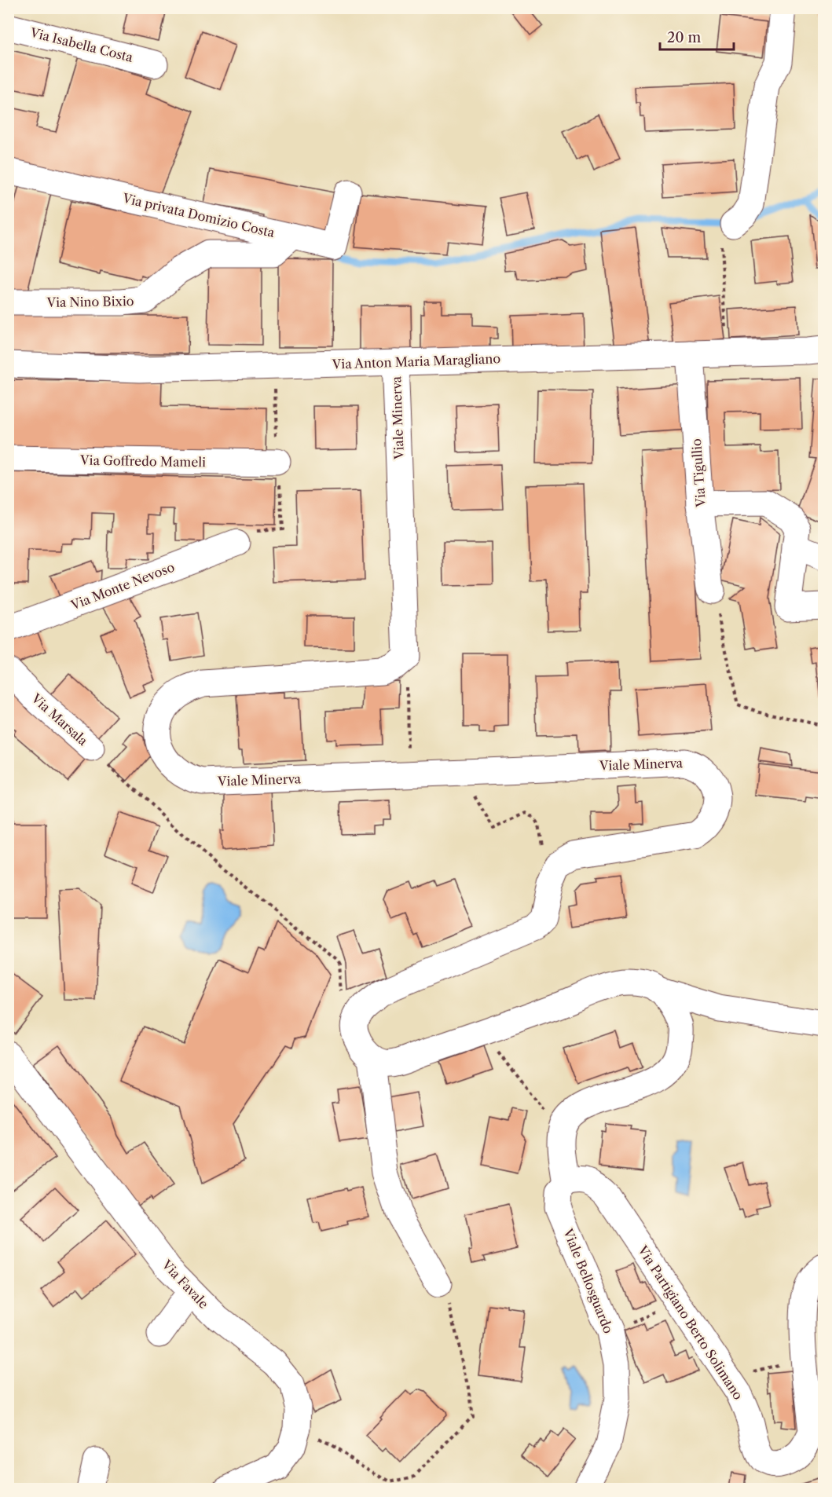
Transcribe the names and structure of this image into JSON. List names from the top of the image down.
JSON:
{
  "streets": {
    "street": [
      "Via Isabella Costa",
      "Via privata Domizio Costa",
      "Via Nino Bixio",
      "Via Anton Maria Maragliano",
      "Viale Minerva",
      "Via Goffredo Mameli",
      "Via Tigullio",
      "Via Monte Nevoso",
      "Via Marsala",
      "Viale Bellosguardo",
      "Via Favale",
      "Via Partigiano Berto Solimano"
    ]
  },
  "crossings": [
    ["Via privata Domizio Costa", "Via Nino Bixio"],
    ["Via Anton Maria Maragliano", "Viale Minerva"],
    ["Via Anton Maria Maragliano", "Via Tigullio"],
    ["Viale Bellosguardo", "Via Partigiano Berto Solimano"]
  ],
  "scale_bar": "20 m"
}
